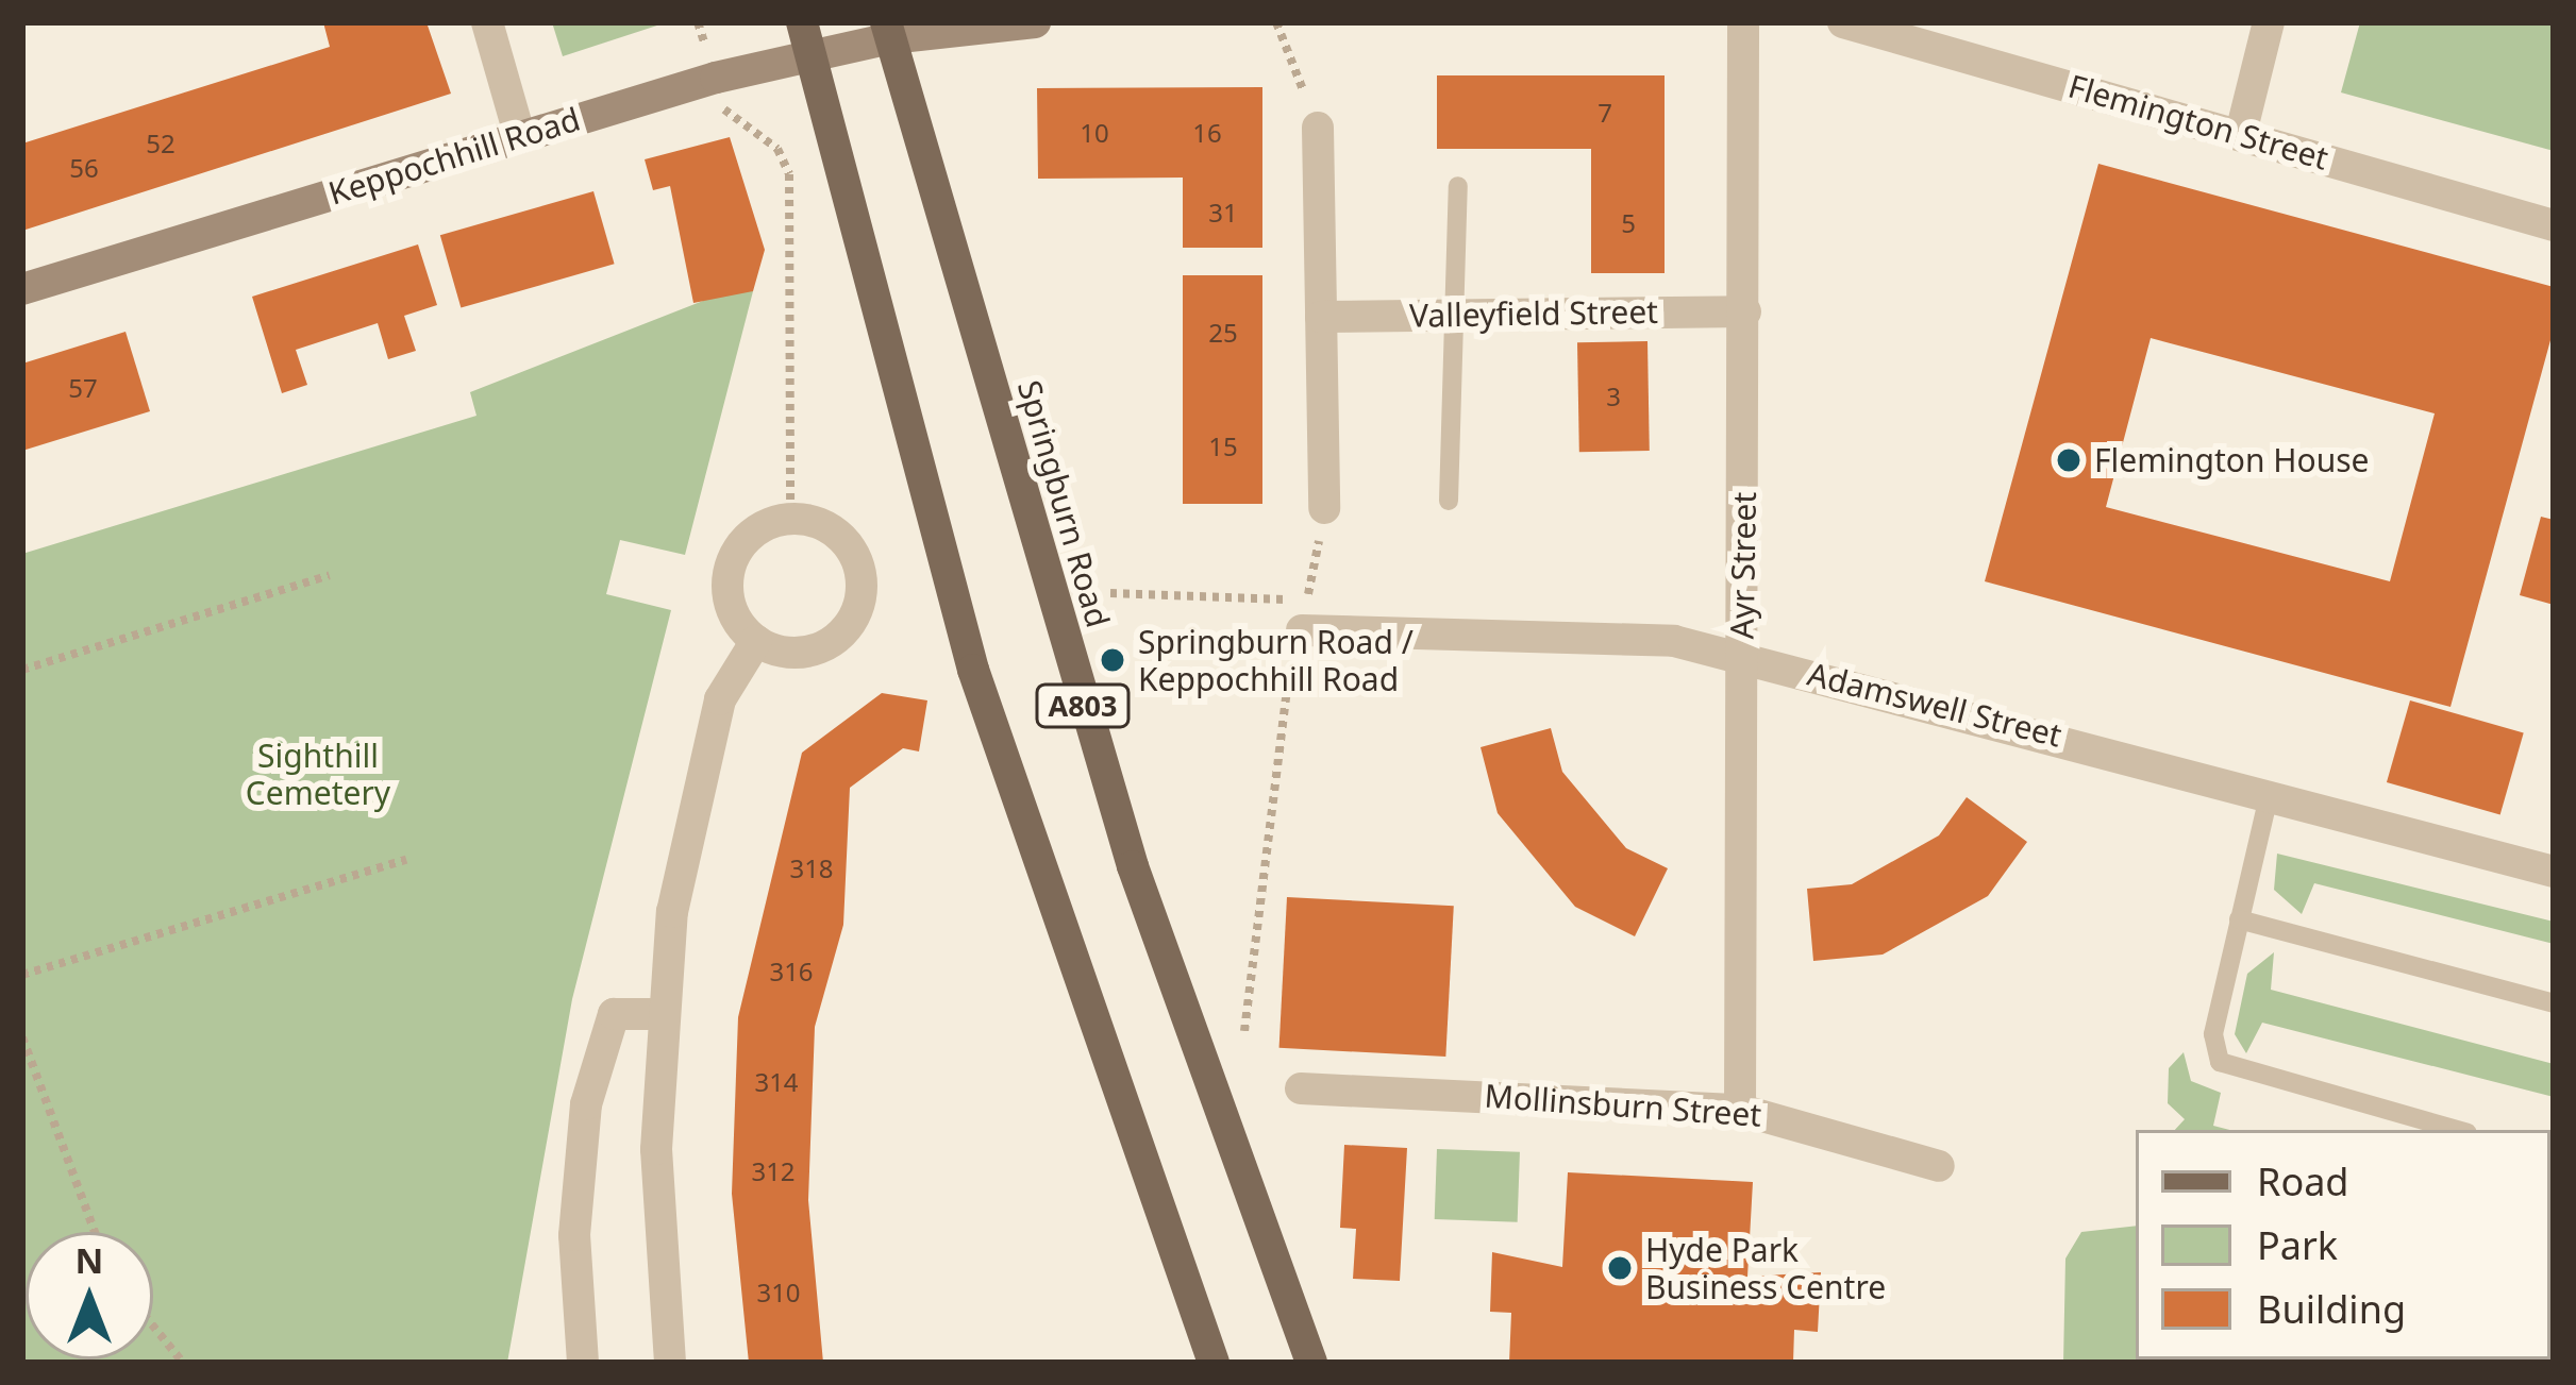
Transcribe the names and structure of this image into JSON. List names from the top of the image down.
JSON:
{
  "streets": {
    "main road": ["Springburn Road", "A803"],
    "street": [
      "Flemington Street",
      "Keppochhill Road",
      "Valleyfield Street",
      "Ayr Street",
      "Adamswell Street",
      "Mollinsburn Street"
    ]
  },
  "crossings": [
    ["Keppochhill Road", "Springburn Road"],
    ["Keppochhill Road", "A803"],
    ["Valleyfield Street", "Ayr Street"],
    ["Ayr Street", "Adamswell Street"],
    ["Ayr Street", "Mollinsburn Street"]
  ],
  "parks": ["Sighthill Cemetery"],
  "places": ["Flemington House", "Springburn Road / Keppochhill Road", "Hyde Park Business Centre"],
  "house_numbers": [
    "7",
    "10",
    "16",
    "52",
    "56",
    "31",
    "5",
    "25",
    "57",
    "3",
    "15",
    "318",
    "316",
    "314",
    "312",
    "310"
  ],
  "legend": ["Road", "Park", "Building"],
  "north": "top"
}
